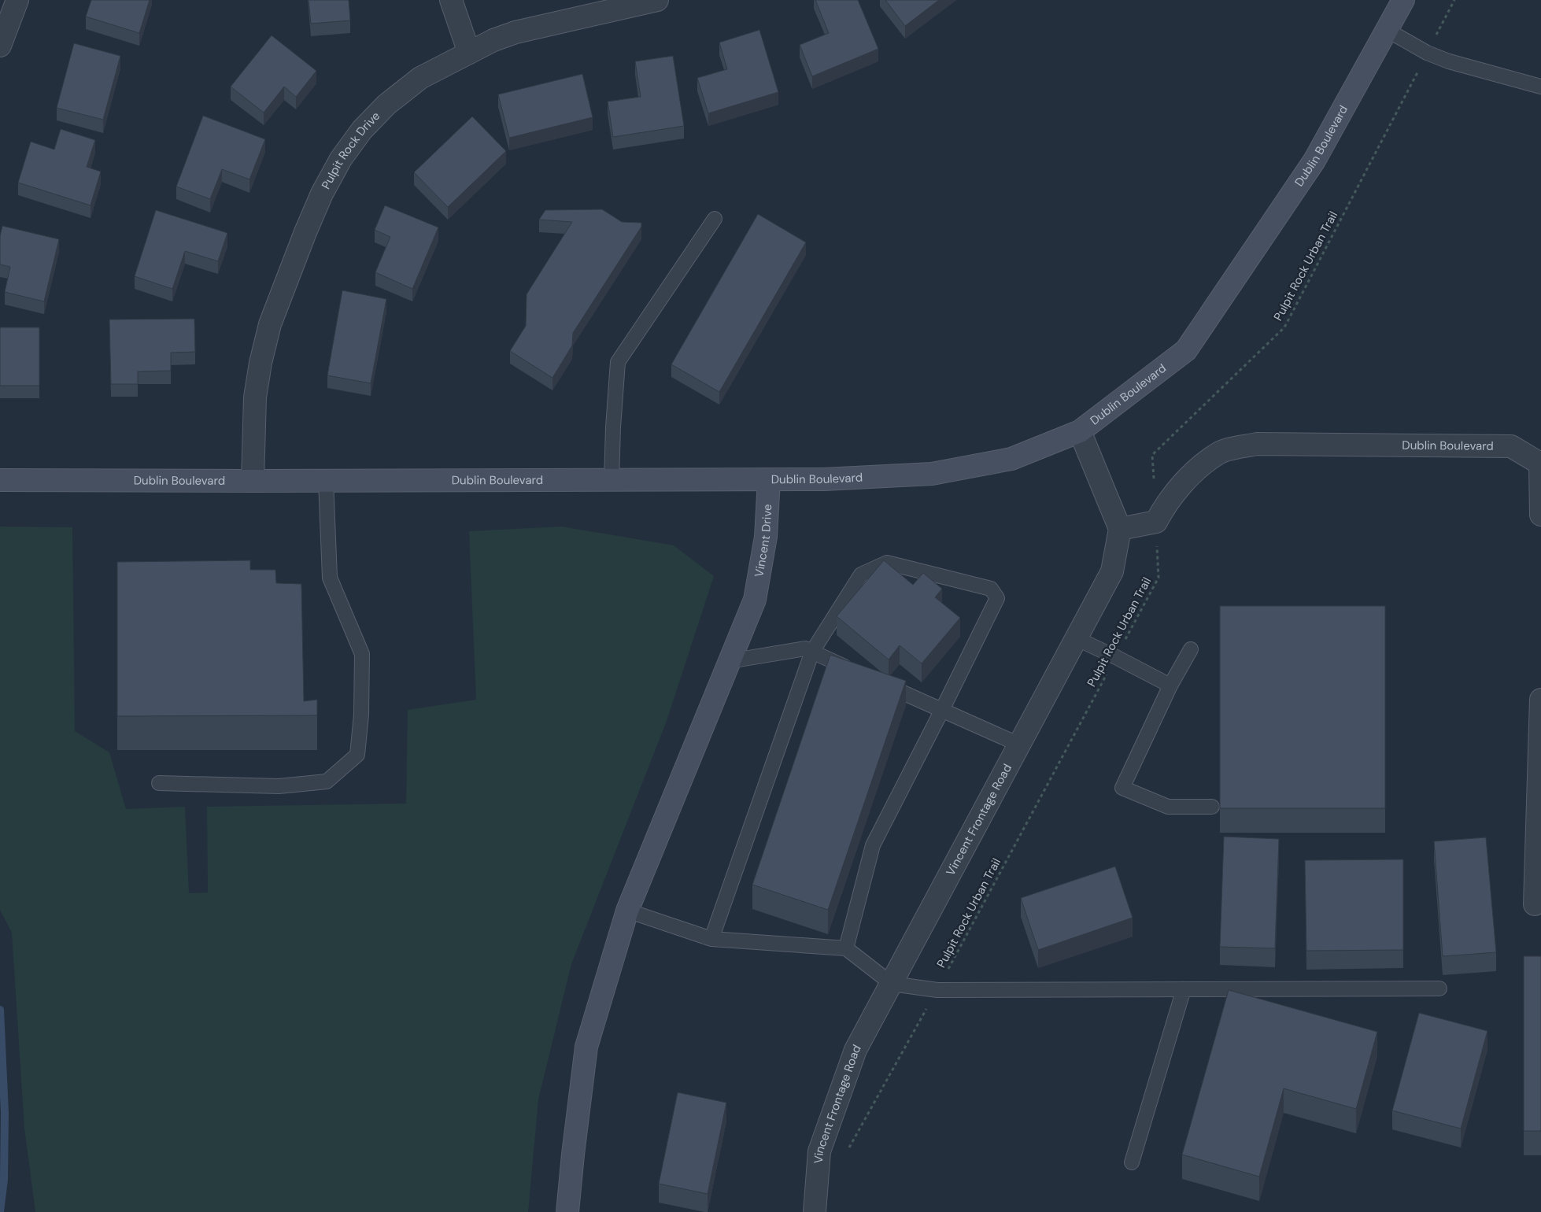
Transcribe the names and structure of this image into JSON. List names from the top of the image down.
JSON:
{
  "streets": {
    "main road": ["Dublin Boulevard", "Vincent Drive"],
    "street": ["Pulpit Rock Drive", "Vincent Frontage Road"],
    "path": ["Pulpit Rock Urban Trail"]
  },
  "crossings": [
    ["Dublin Boulevard", "Pulpit Rock Drive"],
    ["Dublin Boulevard", "Pulpit Rock Urban Trail"],
    ["Dublin Boulevard", "Vincent Drive"]
  ]
}
